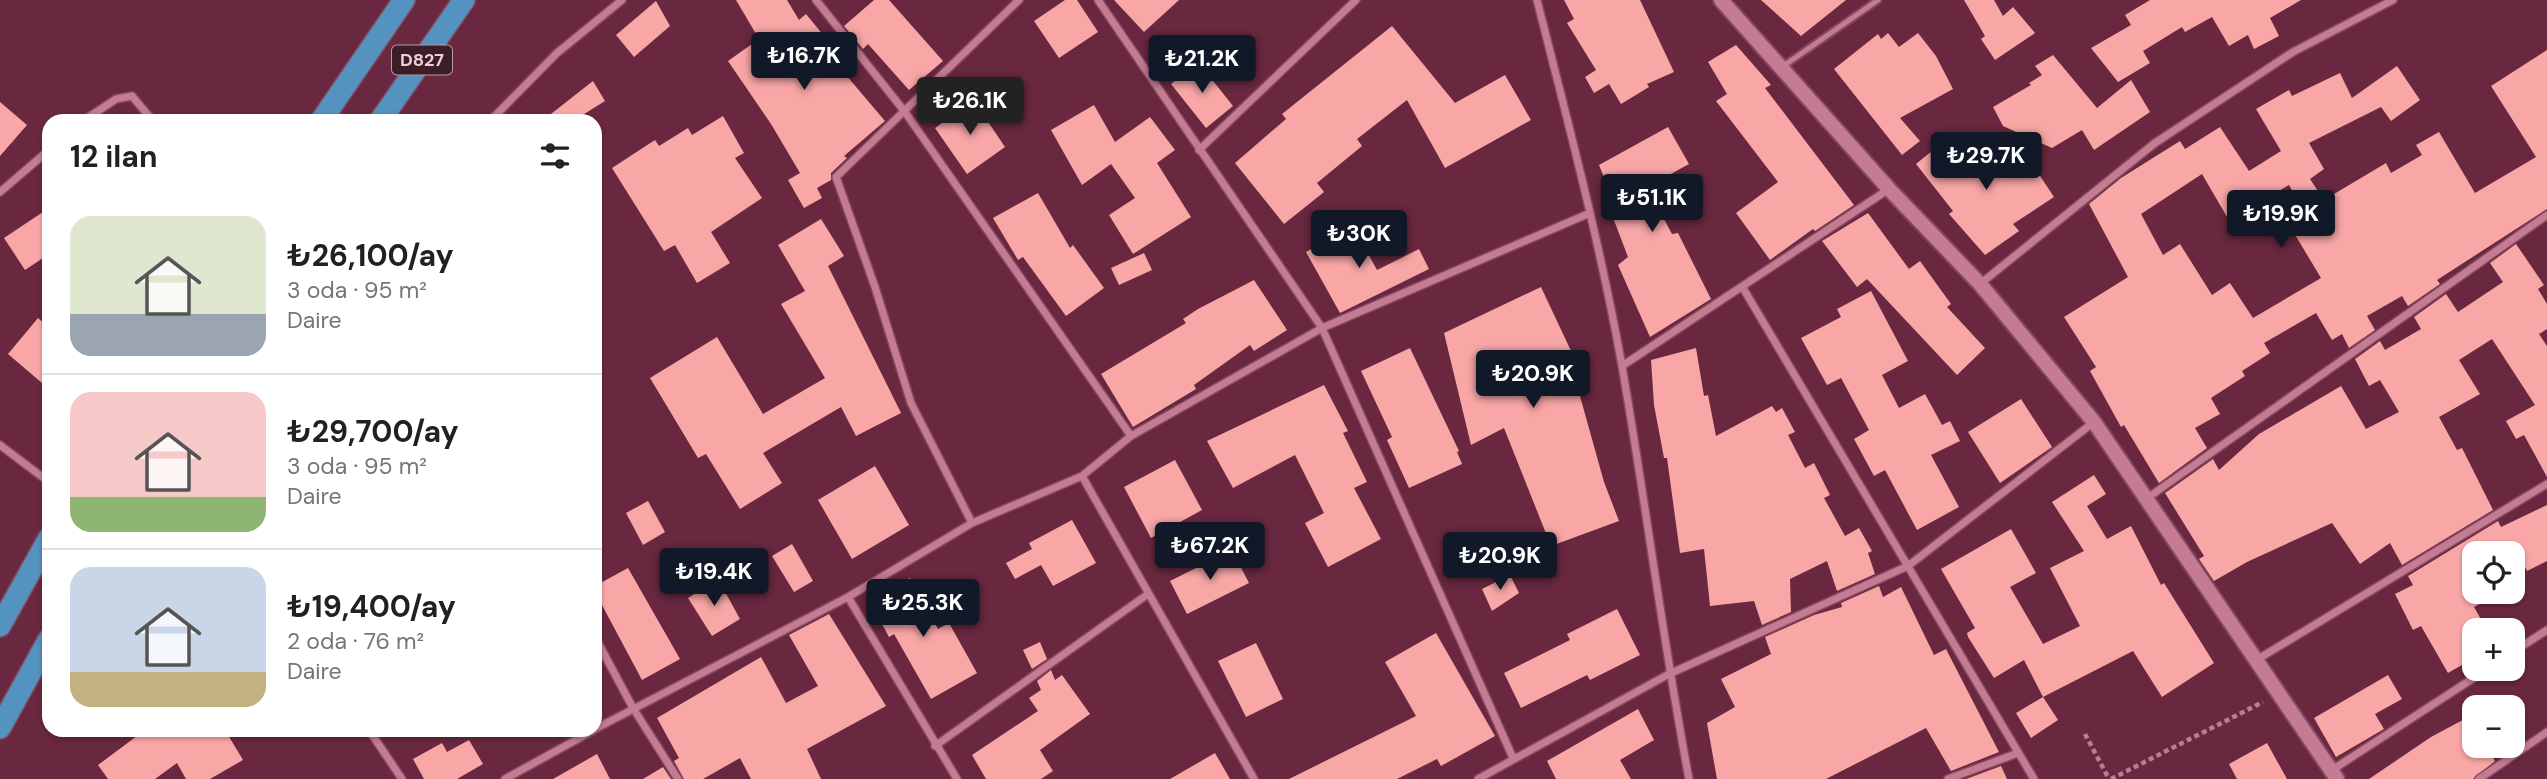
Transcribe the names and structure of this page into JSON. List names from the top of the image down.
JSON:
{
  "streets": {
    "highway": ["D827"]
  },
  "page": {
    "price": [
      "₺16.7K",
      "₺21.2K",
      "₺26.1K",
      "₺29.7K",
      "₺51.1K",
      "₺19.9K",
      "₺30K",
      "₺20.9K",
      "₺67.2K",
      "₺20.9K",
      "₺19.4K",
      "₺25.3K"
    ],
    "heading": "12 ilan",
    "list": [
      {
        "name": "₺26,100/ay",
        "note": "3 oda · 95 m² · Daire"
      },
      {
        "name": "₺29,700/ay",
        "note": "3 oda · 95 m² · Daire"
      },
      {
        "name": "₺19,400/ay",
        "note": "2 oda · 76 m² · Daire"
      }
    ],
    "map_buttons": ["+", "−"]
  }
}
